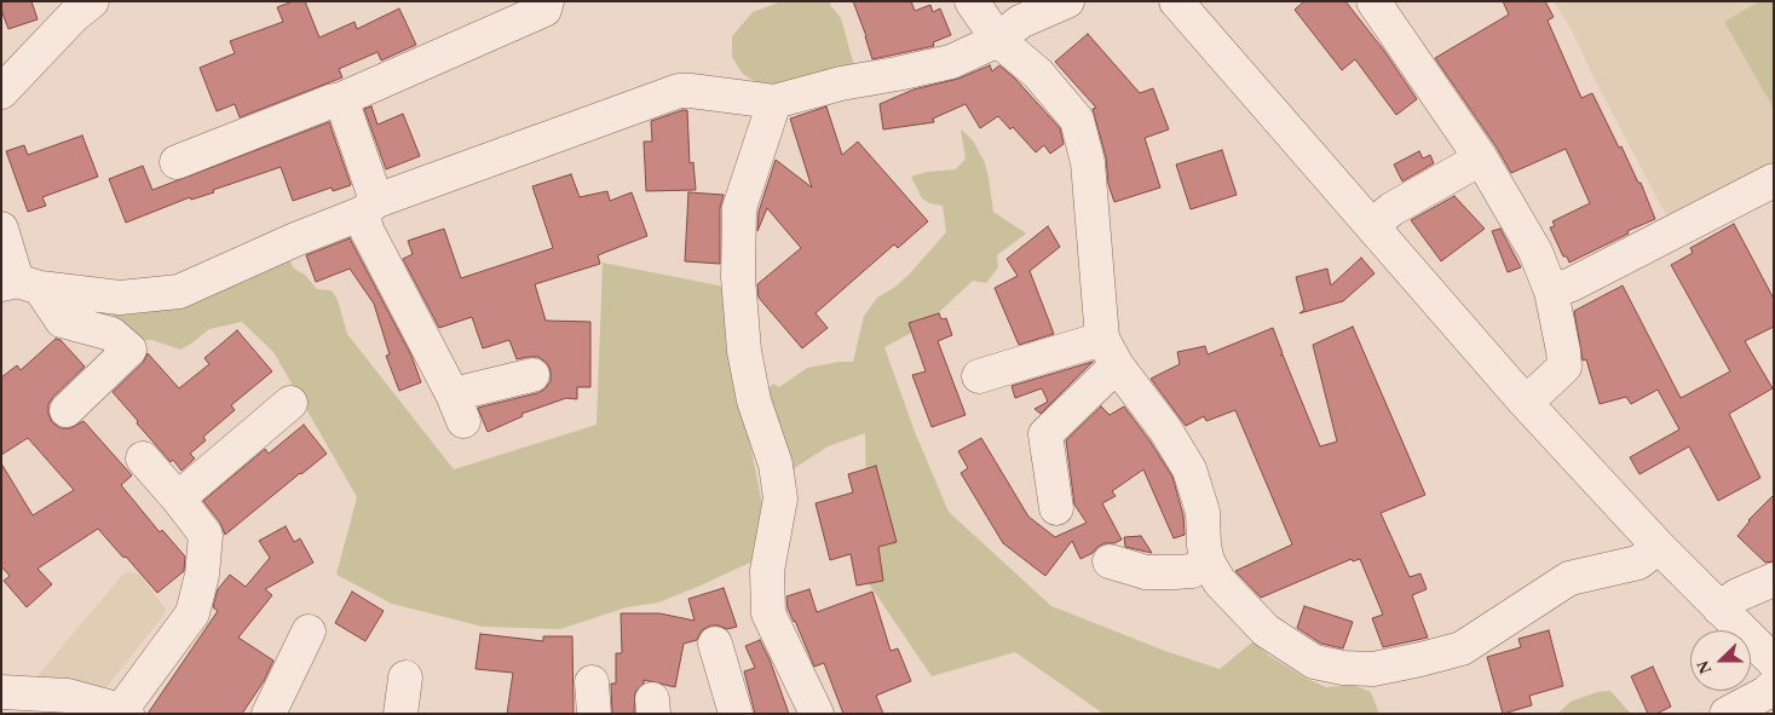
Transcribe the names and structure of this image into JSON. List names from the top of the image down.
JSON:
{
  "north": "left"
}
